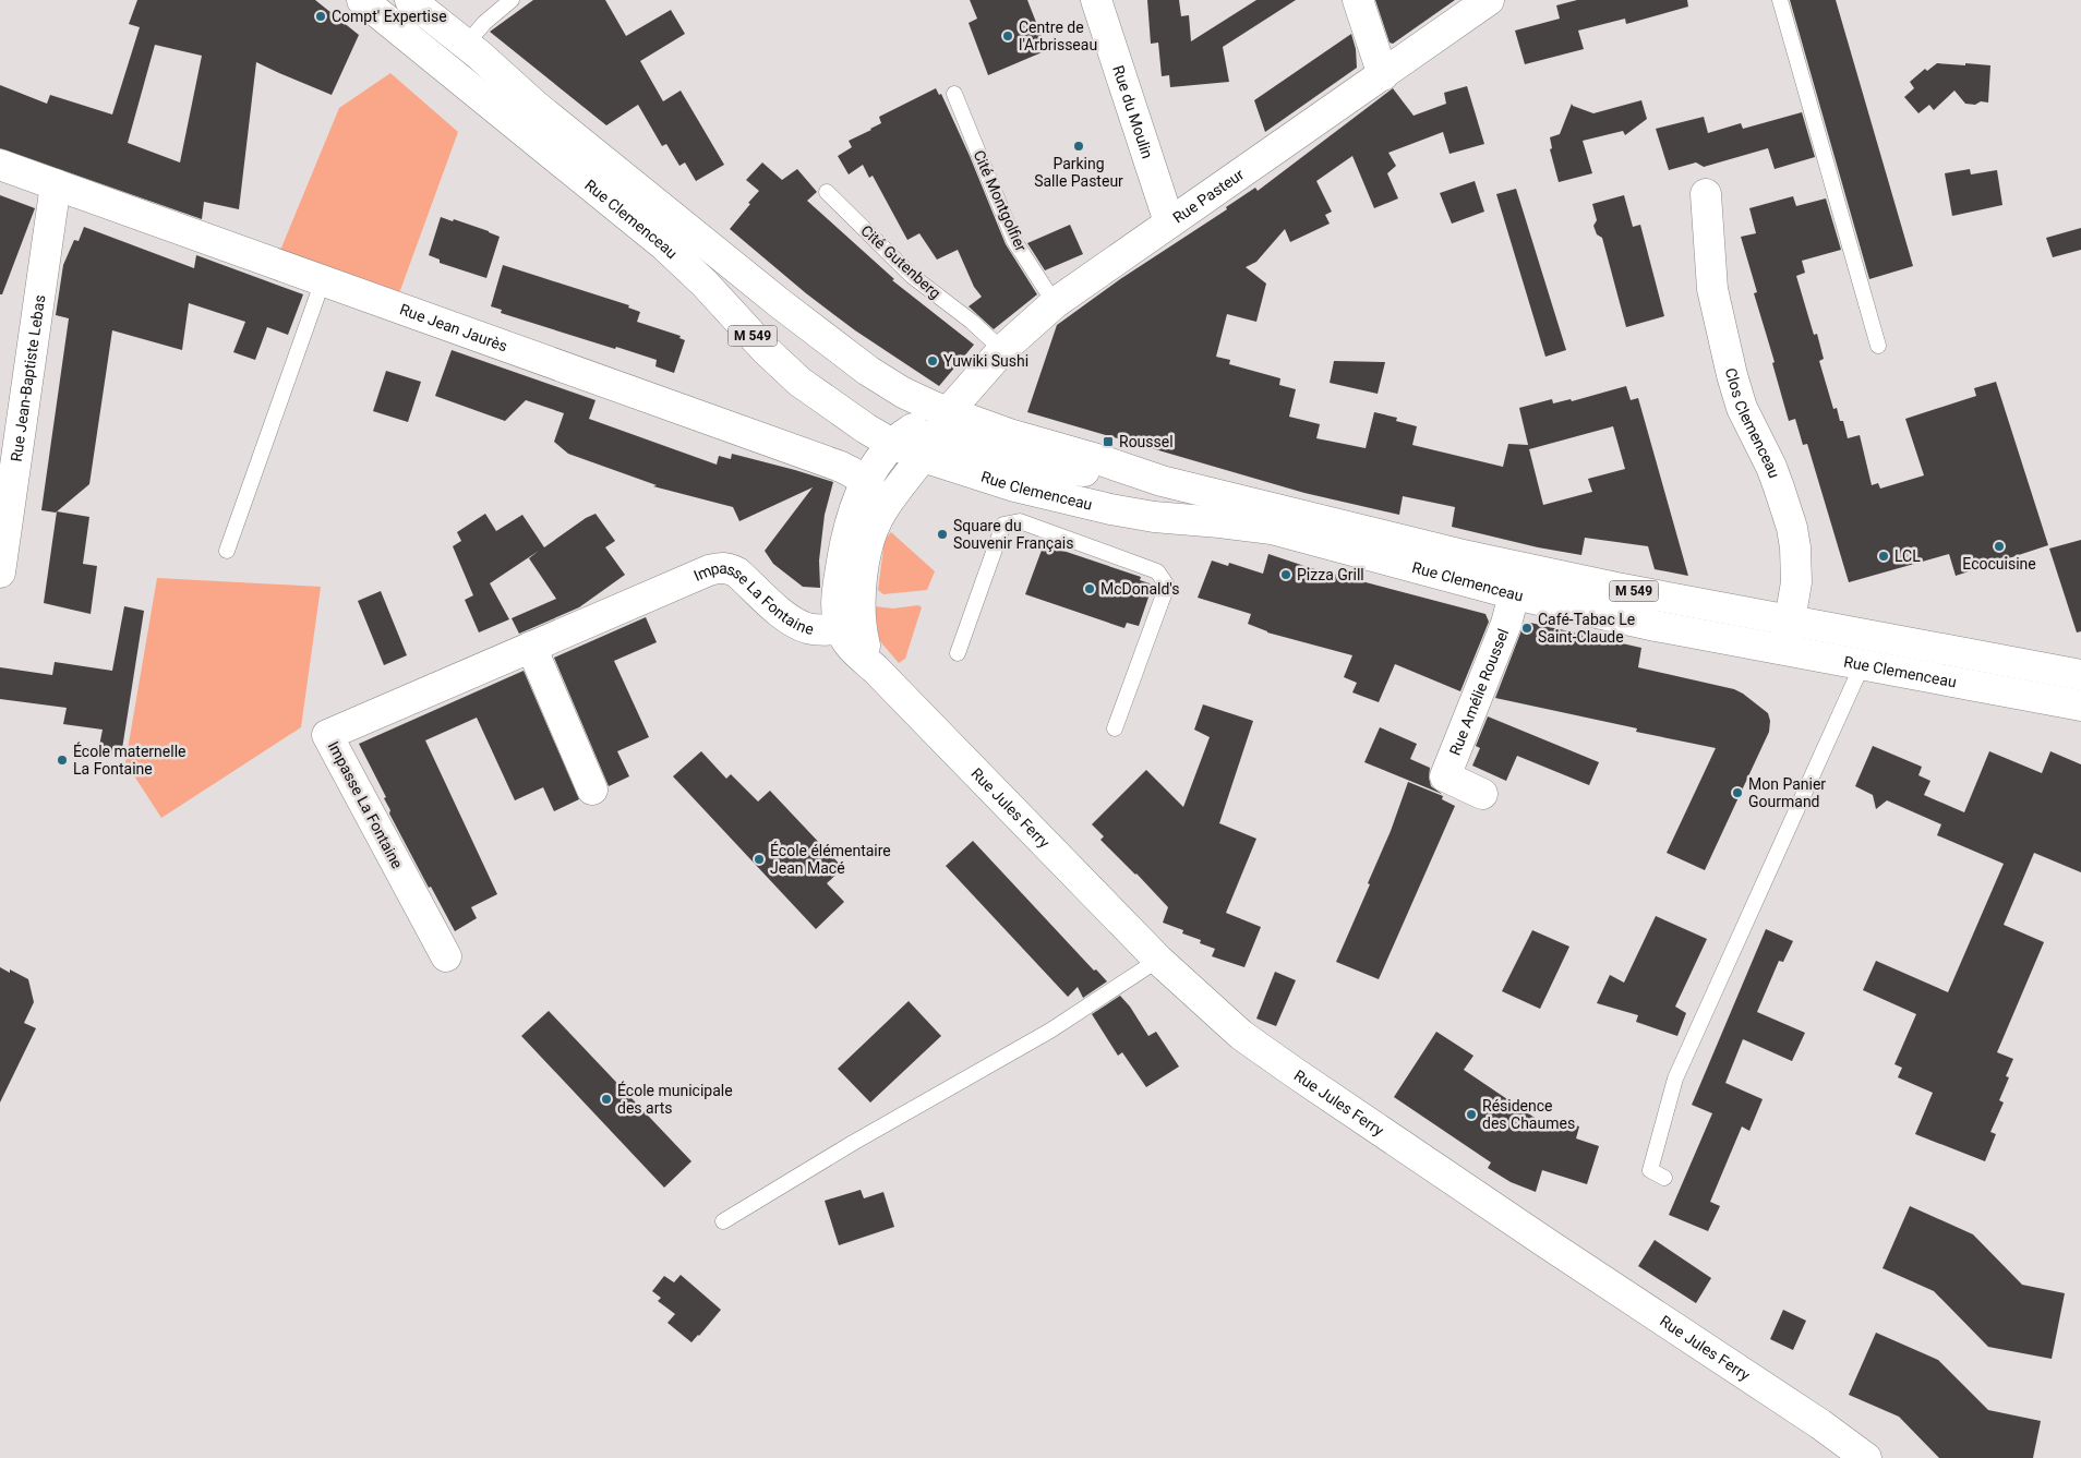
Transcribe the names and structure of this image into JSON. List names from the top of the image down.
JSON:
{
  "streets": {
    "street": [
      "Rue du Moulin",
      "Rue Pasteur",
      "Rue Clemenceau",
      "Rue Jean Jaurès",
      "M 549",
      "Rue Jean-Baptiste Lebas",
      "Clos Clemenceau",
      "Impasse La Fontaine",
      "Rue Amélie Roussel",
      "Rue Jules Ferry"
    ],
    "lane": ["Cité Montgolfier", "Cité Gutenberg"]
  },
  "crossings": [
    ["Rue du Moulin", "Rue Pasteur"],
    ["Rue Pasteur", "Cité Montgolfier"],
    ["Rue Pasteur", "Rue Clemenceau"],
    ["Rue Pasteur", "Cité Gutenberg"],
    ["Rue Clemenceau", "Clos Clemenceau"],
    ["Rue Clemenceau", "Rue Amélie Roussel"],
    ["Rue Clemenceau", "Rue Jules Ferry"],
    ["Rue Jean Jaurès", "Rue Jean-Baptiste Lebas"],
    ["Rue Jean Jaurès", "Rue Jules Ferry"],
    ["Impasse La Fontaine", "Rue Jules Ferry"]
  ],
  "places": {
    "other": [
      "Compt' Expertise",
      "Centre de l'Arbrisseau",
      "Parking Salle Pasteur",
      "Yuwiki Sushi",
      "Square du Souvenir Français",
      "Ecocuisine",
      "LCL",
      "Pizza Grill",
      "McDonald's",
      "Café-Tabac Le Saint-Claude",
      "École maternelle La Fontaine",
      "Mon Panier Gourmand",
      "École élémentaire Jean Macé",
      "École municipale des arts",
      "Résidence des Chaumes"
    ],
    "transit": ["Roussel"]
  }
}
